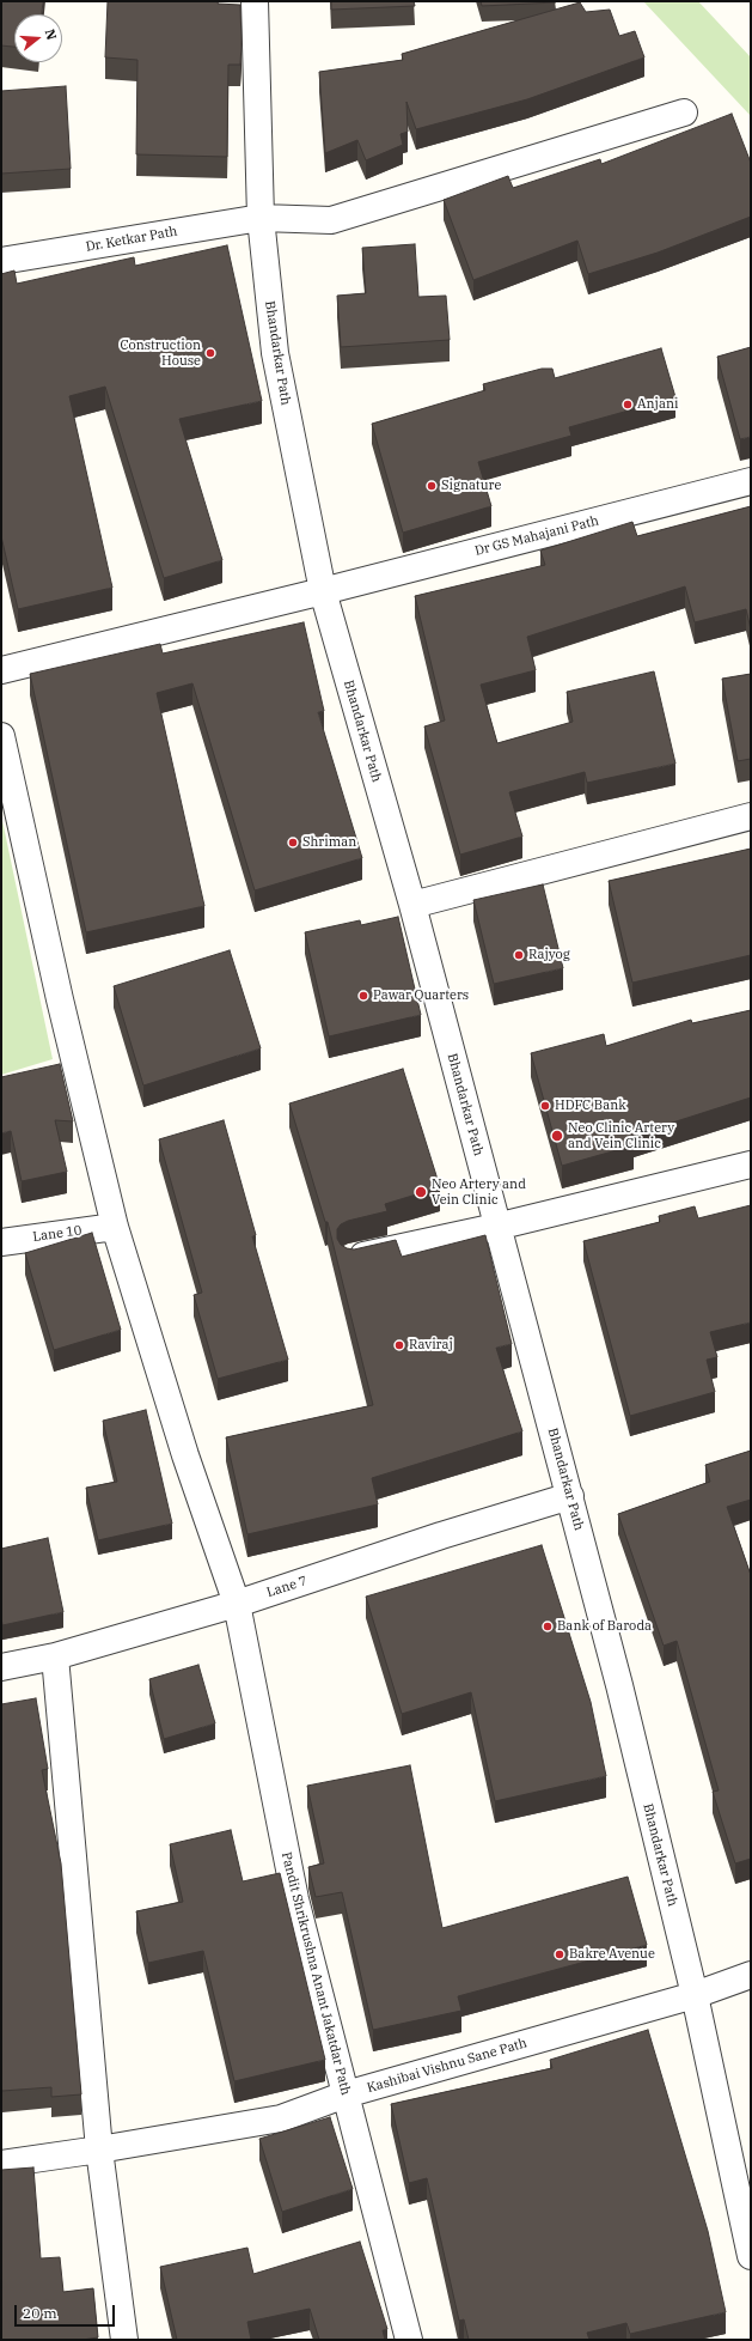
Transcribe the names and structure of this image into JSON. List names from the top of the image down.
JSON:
{
  "streets": {
    "street": [
      "Dr. Ketkar Path",
      "Bhandarkar Path",
      "Dr GS Mahajani Path",
      "Lane 10",
      "Lane 7",
      "Pandit Shrikrushna Anant Jakatdar Path",
      "Kashibai Vishnu Sane Path"
    ]
  },
  "crossings": [
    ["Dr. Ketkar Path", "Bhandarkar Path"],
    ["Bhandarkar Path", "Dr GS Mahajani Path"],
    ["Bhandarkar Path", "Lane 7"],
    ["Bhandarkar Path", "Kashibai Vishnu Sane Path"],
    ["Lane 10", "Pandit Shrikrushna Anant Jakatdar Path"],
    ["Lane 7", "Pandit Shrikrushna Anant Jakatdar Path"],
    ["Pandit Shrikrushna Anant Jakatdar Path", "Kashibai Vishnu Sane Path"]
  ],
  "places": [
    "Construction House",
    "Anjani",
    "Signature",
    "Shriman",
    "Rajyog",
    "Pawar Quarters",
    "HDFC Bank",
    "Neo Clinic Artery and Vein Clinic",
    "Neo Artery and Vein Clinic",
    "Raviraj",
    "Bank of Baroda",
    "Bakre Avenue"
  ],
  "scale_bar": "20 m",
  "north": "right"
}
